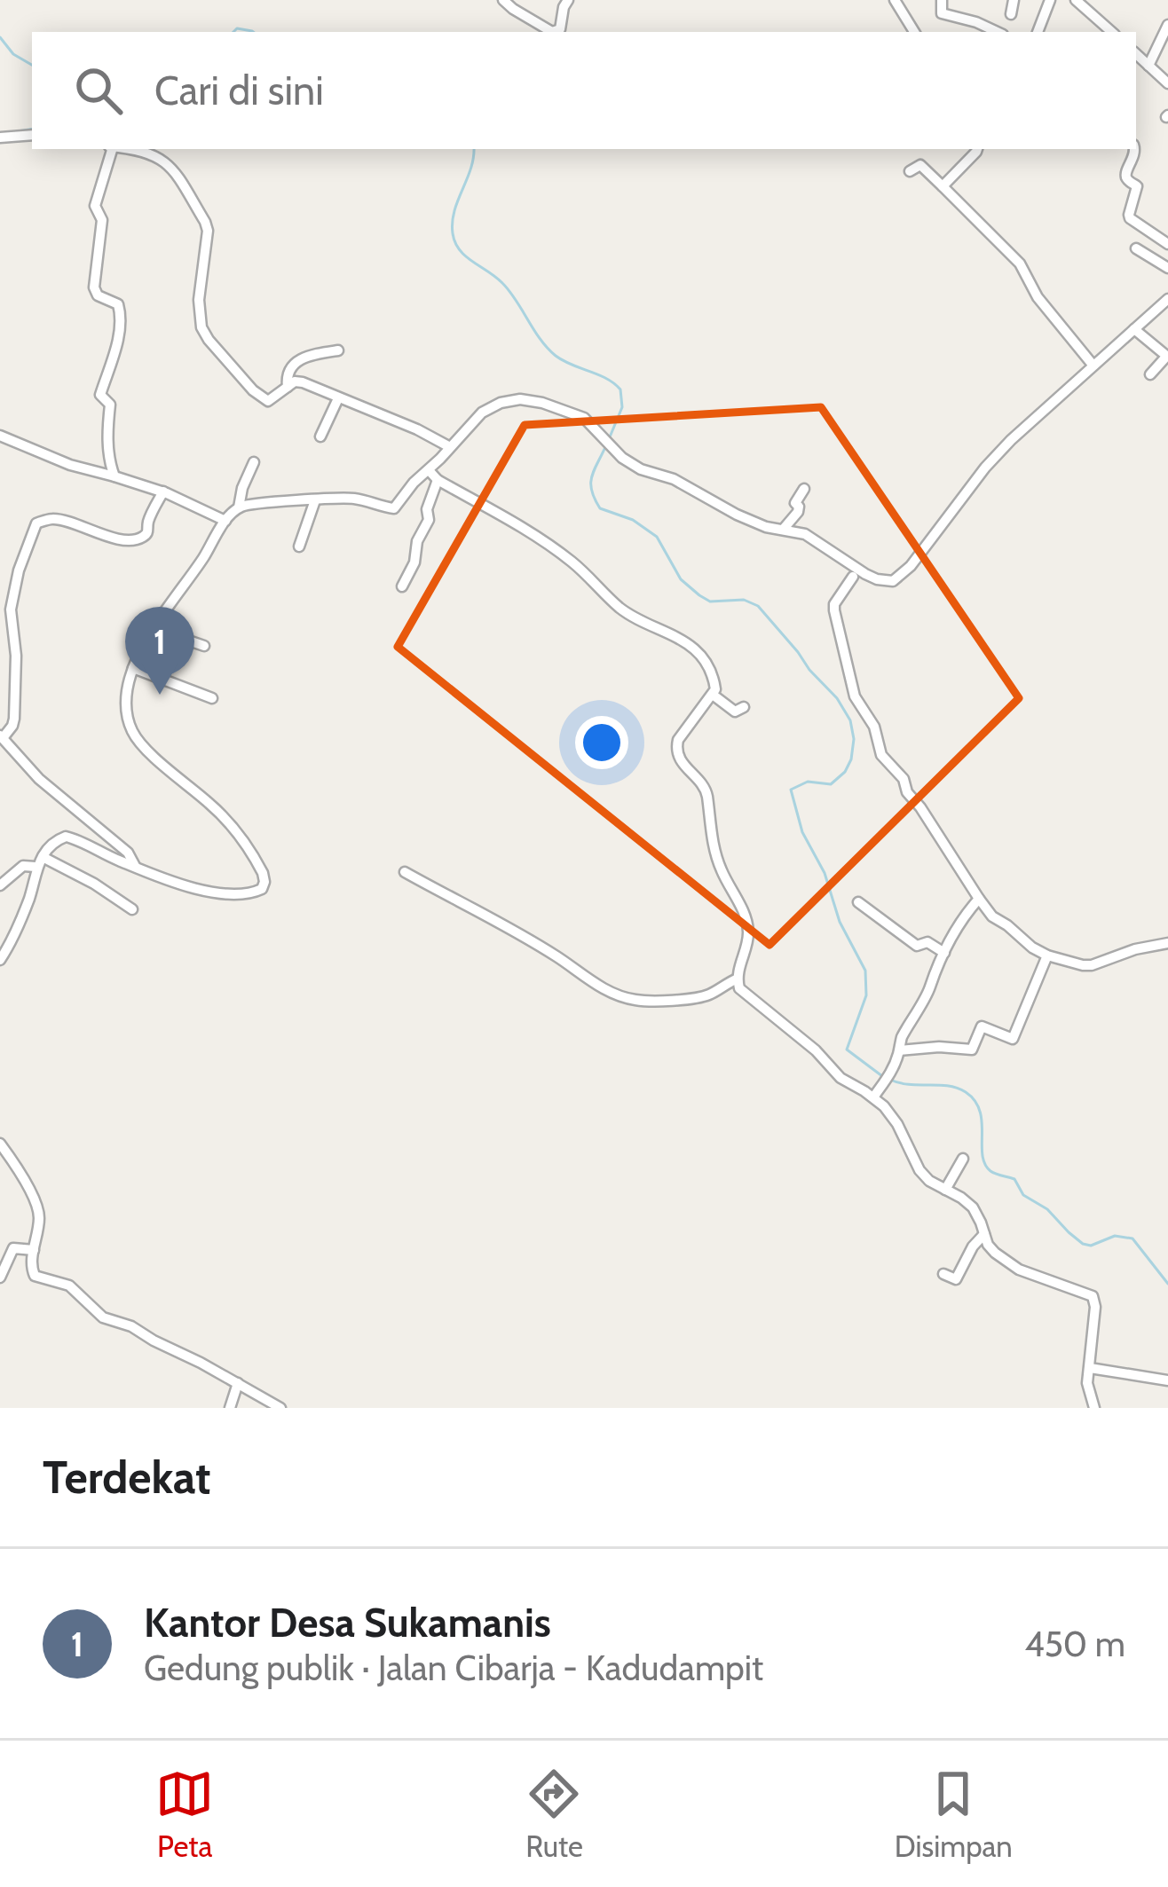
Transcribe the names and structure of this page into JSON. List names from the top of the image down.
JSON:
{
  "page": {
    "search": "Cari di sini",
    "pins": "1",
    "heading": "Terdekat",
    "list": [
      {
        "mark": "1",
        "name": "Kantor Desa Sukamanis",
        "note": "Gedung publik · Jalan Cibarja - Kadudampit",
        "value": "450 m"
      }
    ],
    "nav": ["Peta", "Rute", "Disimpan"]
  }
}
